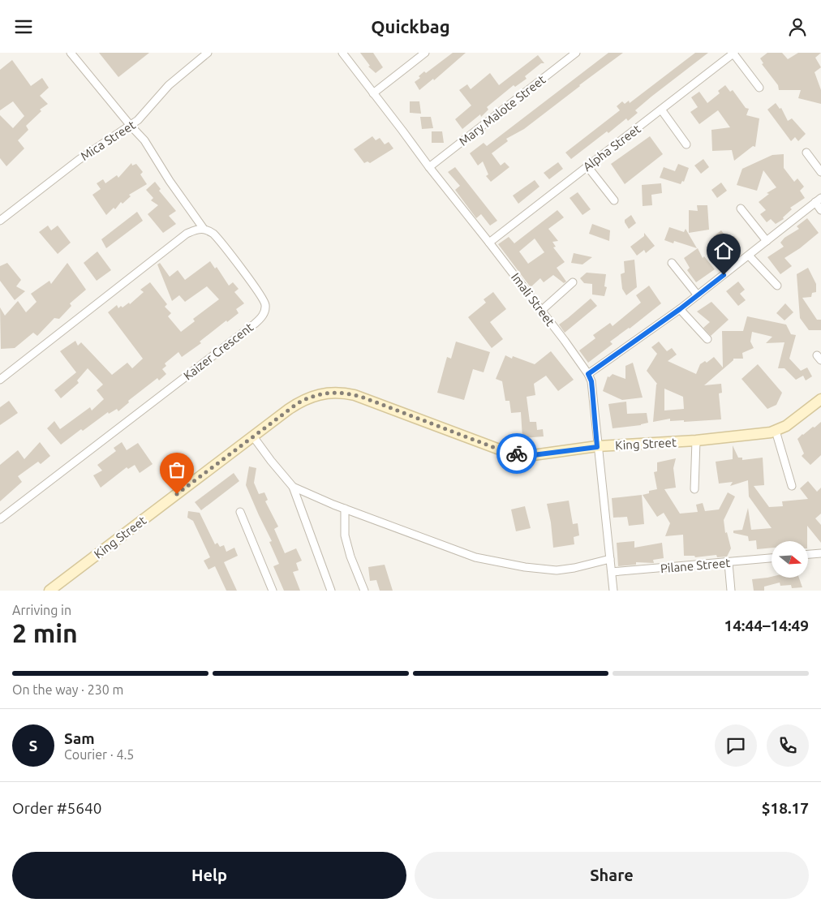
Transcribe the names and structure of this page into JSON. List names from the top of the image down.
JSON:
{
  "streets": {
    "street": [
      "Mary Malote Street",
      "Mica Street",
      "Alpha Street",
      "Imali Street",
      "Kaizer Crescent",
      "King Street",
      "Pilane Street"
    ]
  },
  "crossings": [
    ["Mary Malote Street", "Imali Street"],
    ["Mica Street", "Kaizer Crescent"],
    ["Alpha Street", "Imali Street"],
    ["Imali Street", "King Street"],
    ["Imali Street", "Pilane Street"]
  ],
  "north": "right",
  "page": {
    "header": "Quickbag",
    "heading": ["2 min", "Arriving in", "14:44–14:49"],
    "panel": [
      "Sam",
      "Courier · 4.5",
      "Order #5640",
      "$18.17"
    ],
    "bar": "On the way · 230 m",
    "round": "S",
    "buttons": ["Help", "Share"]
  }
}
